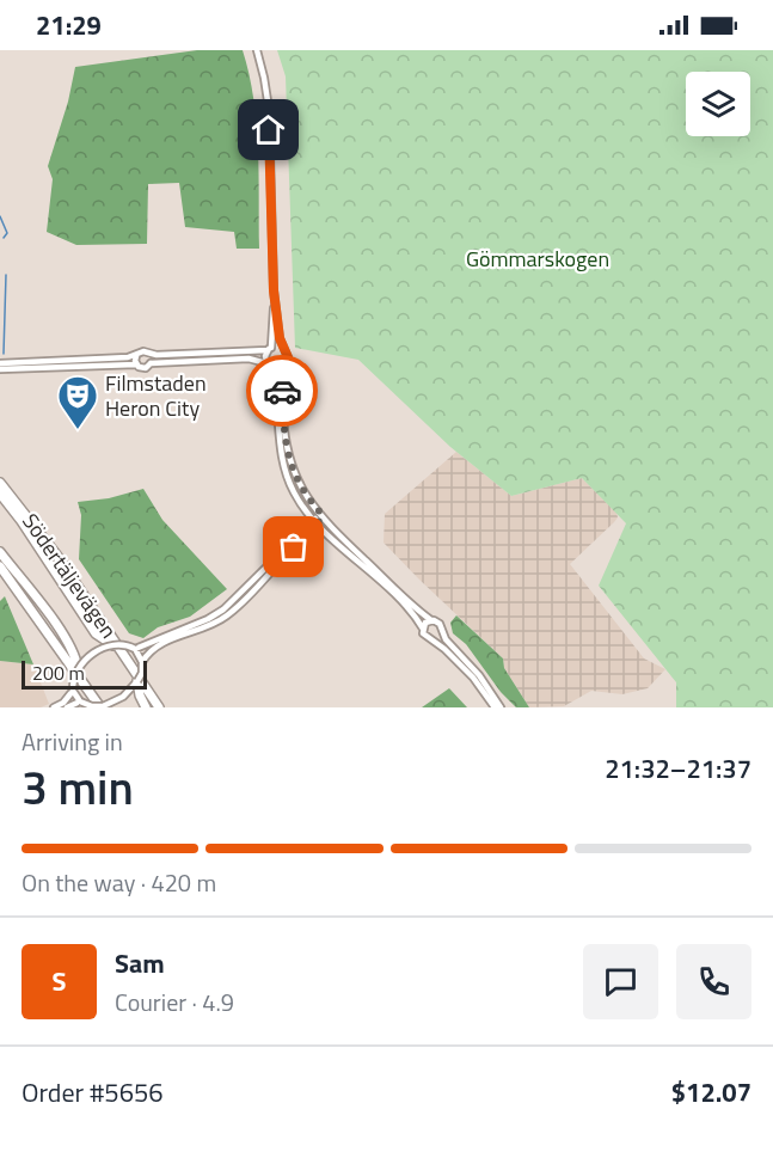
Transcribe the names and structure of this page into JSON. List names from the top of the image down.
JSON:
{
  "streets": {
    "highway": ["Södertäljevägen"]
  },
  "parks": ["Gömmarskogen"],
  "places": {
    "theatre": ["Filmstaden Heron City"]
  },
  "scale_bar": "200 m",
  "page": {
    "status": "21:29",
    "scale": "200 m",
    "heading": ["3 min", "Arriving in", "21:32–21:37"],
    "panel": [
      "Sam",
      "Courier · 4.9",
      "Order #5656",
      "$12.07"
    ],
    "bar": "On the way · 420 m",
    "round": "S"
  }
}
